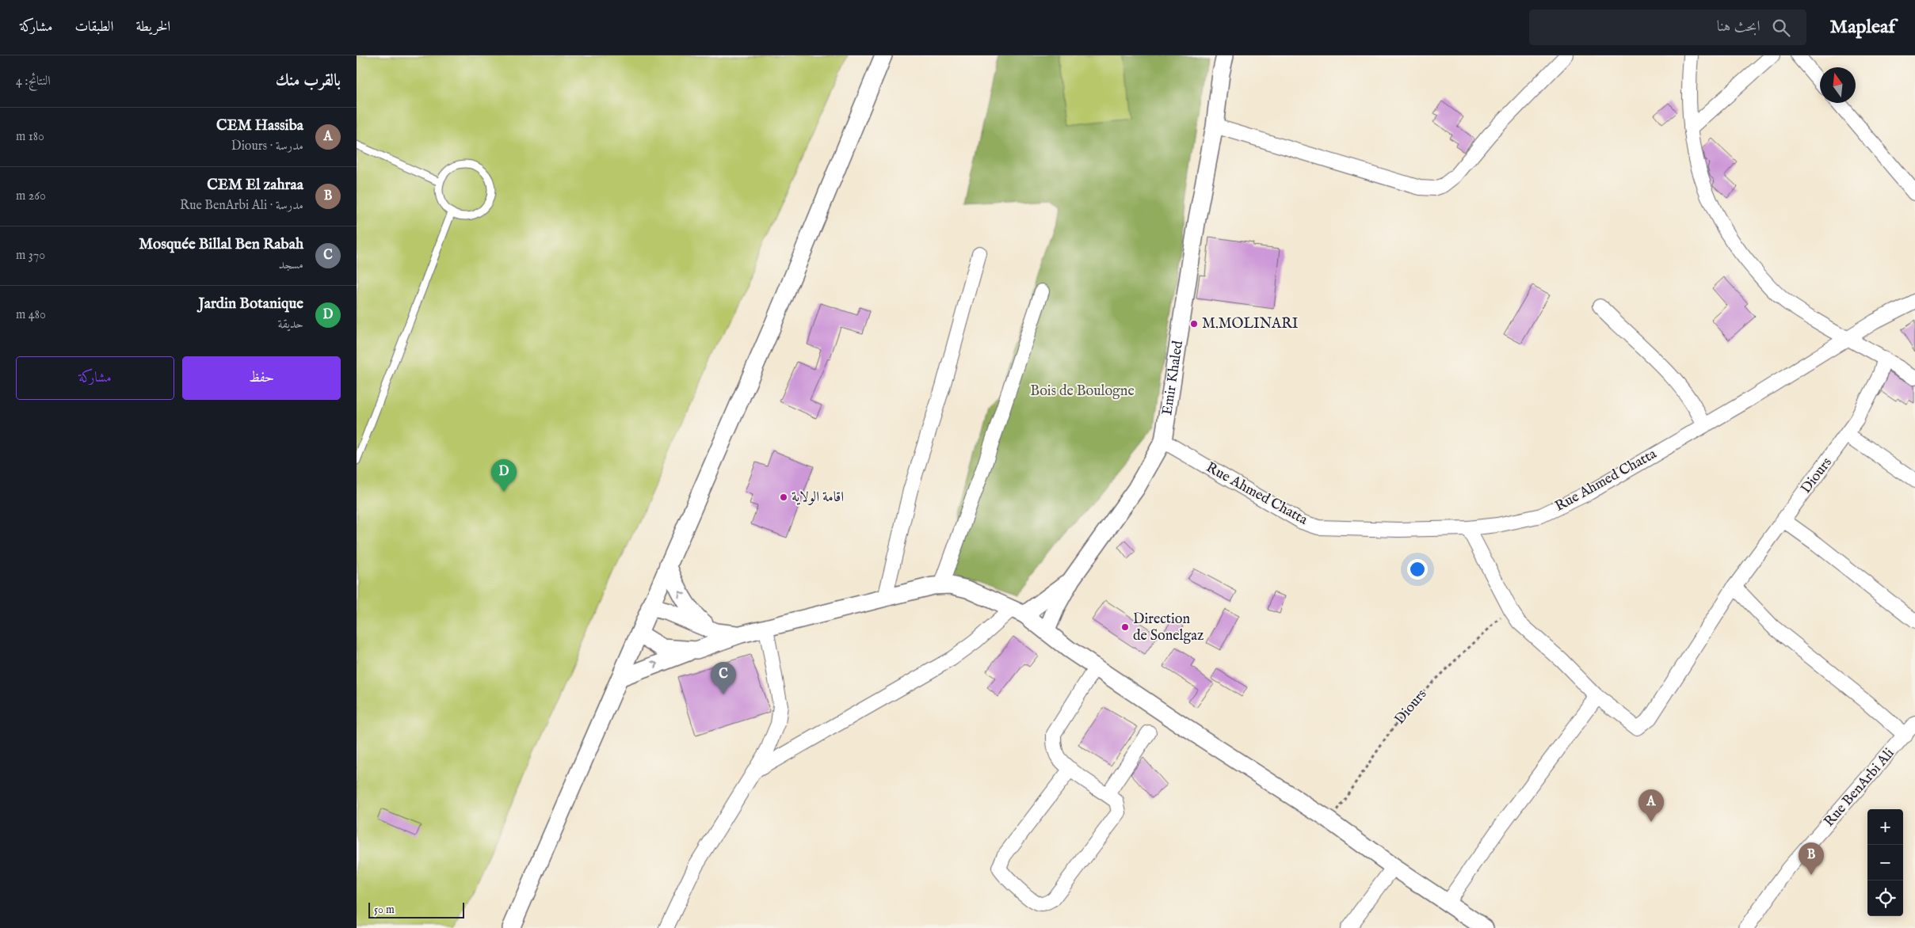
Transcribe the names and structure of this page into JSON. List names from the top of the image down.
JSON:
{
  "streets": {
    "street": [
      "Emir Khaled",
      "Diours",
      "Rue Ahmed Chatta",
      "Rue BenArbi Ali"
    ]
  },
  "crossings": [
    ["Emir Khaled", "Rue Ahmed Chatta"],
    ["Diours", "Rue Ahmed Chatta"]
  ],
  "parks": ["Bois de Boulogne"],
  "places": ["M.MOLINARI", "اقامة الولاية", "Direction de Sonelgaz"],
  "scale_bar": "50 m",
  "north": "top",
  "page": {
    "header": "Mapleaf",
    "search": "ابحث هنا",
    "nav": ["الخريطة", "الطبقات", "مشاركة"],
    "heading": ["بالقرب منك", "النتائج: 4"],
    "list": [
      {
        "mark": "A",
        "name": "CEM Hassiba",
        "note": "مدرسة · Diours",
        "value": "180 m"
      },
      {
        "mark": "B",
        "name": "CEM El zahraa",
        "note": "مدرسة · Rue BenArbi Ali",
        "value": "260 m"
      },
      {
        "mark": "C",
        "name": "Mosquée Billal Ben Rabah",
        "note": "مسجد",
        "value": "370 m"
      },
      {
        "mark": "D",
        "name": "Jardin Botanique",
        "note": "حديقة",
        "value": "480 m"
      }
    ],
    "buttons": ["حفظ", "مشاركة"],
    "pins": [
      "D",
      "C",
      "A",
      "B"
    ],
    "map_buttons": ["+", "−"],
    "scale": "50 m"
  }
}
